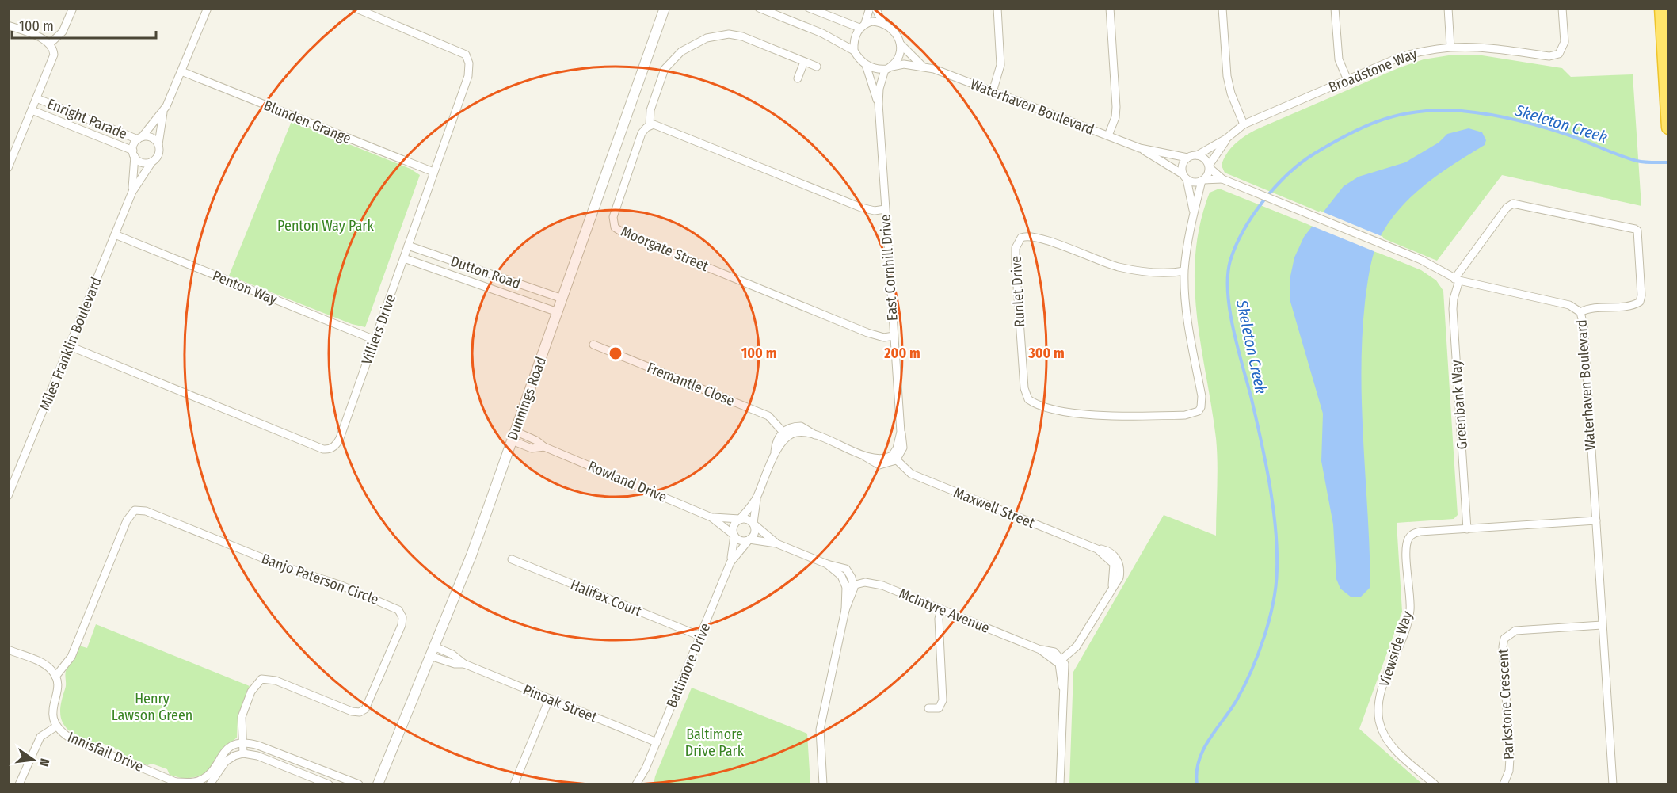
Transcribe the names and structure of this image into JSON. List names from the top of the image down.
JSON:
{
  "streets": {
    "street": [
      "Broadstone Way",
      "Waterhaven Boulevard",
      "Enright Parade",
      "Blunden Grange",
      "Moorgate Street",
      "East Cornhill Drive",
      "Dutton Road",
      "Penton Way",
      "Runlet Drive",
      "Villiers Drive",
      "Miles Franklin Boulevard",
      "Fremantle Close",
      "Dunnings Road",
      "Greenbank Way",
      "Rowland Drive",
      "Maxwell Street",
      "Banjo Paterson Circle",
      "Halifax Court",
      "McIntyre Avenue",
      "Viewside Way",
      "Baltimore Drive",
      "Pinoak Street",
      "Parkstone Crescent",
      "Innisfail Drive"
    ]
  },
  "crossings": [
    ["Broadstone Way", "Waterhaven Boulevard"],
    ["Waterhaven Boulevard", "East Cornhill Drive"],
    ["Waterhaven Boulevard", "Greenbank Way"],
    ["Waterhaven Boulevard", "Viewside Way"],
    ["Waterhaven Boulevard", "Parkstone Crescent"],
    ["Enright Parade", "Miles Franklin Boulevard"],
    ["Blunden Grange", "Villiers Drive"],
    ["Moorgate Street", "East Cornhill Drive"],
    ["East Cornhill Drive", "Maxwell Street"],
    ["Dutton Road", "Villiers Drive"],
    ["Dutton Road", "Dunnings Road"],
    ["Penton Way", "Villiers Drive"],
    ["Penton Way", "Miles Franklin Boulevard"],
    ["Villiers Drive", "Miles Franklin Boulevard"],
    ["Dunnings Road", "Rowland Drive"],
    ["Dunnings Road", "Pinoak Street"],
    ["Greenbank Way", "Viewside Way"],
    ["Rowland Drive", "Baltimore Drive"],
    ["Maxwell Street", "McIntyre Avenue"],
    ["Banjo Paterson Circle", "Innisfail Drive"],
    ["Halifax Court", "Baltimore Drive"],
    ["Baltimore Drive", "Pinoak Street"]
  ],
  "water": ["Skeleton Creek"],
  "parks": ["Penton Way Park", "Henry Lawson Green", "Baltimore Drive Park"],
  "scale_bar": "100 m",
  "north": "right",
  "rings": ["100 m", "200 m", "300 m"]
}
